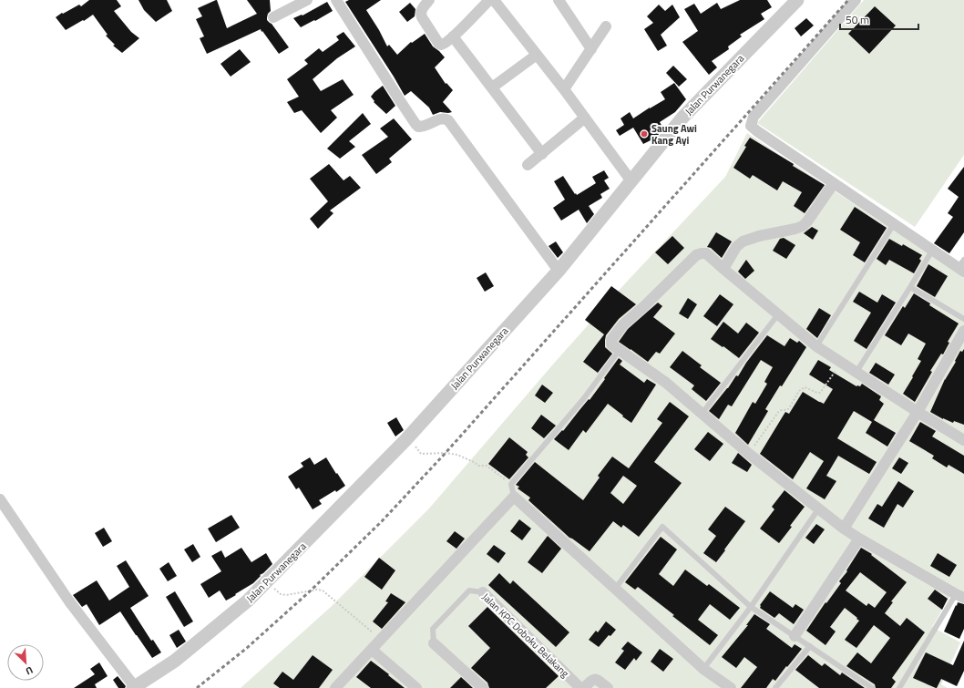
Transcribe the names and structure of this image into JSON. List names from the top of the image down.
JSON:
{
  "streets": {
    "street": ["Jalan Purwanegara", "Jalan KPC Doboku Belakang"]
  },
  "places": ["Saung Awi Kang Ayi"],
  "scale_bar": "50 m",
  "north": "bottom right"
}
